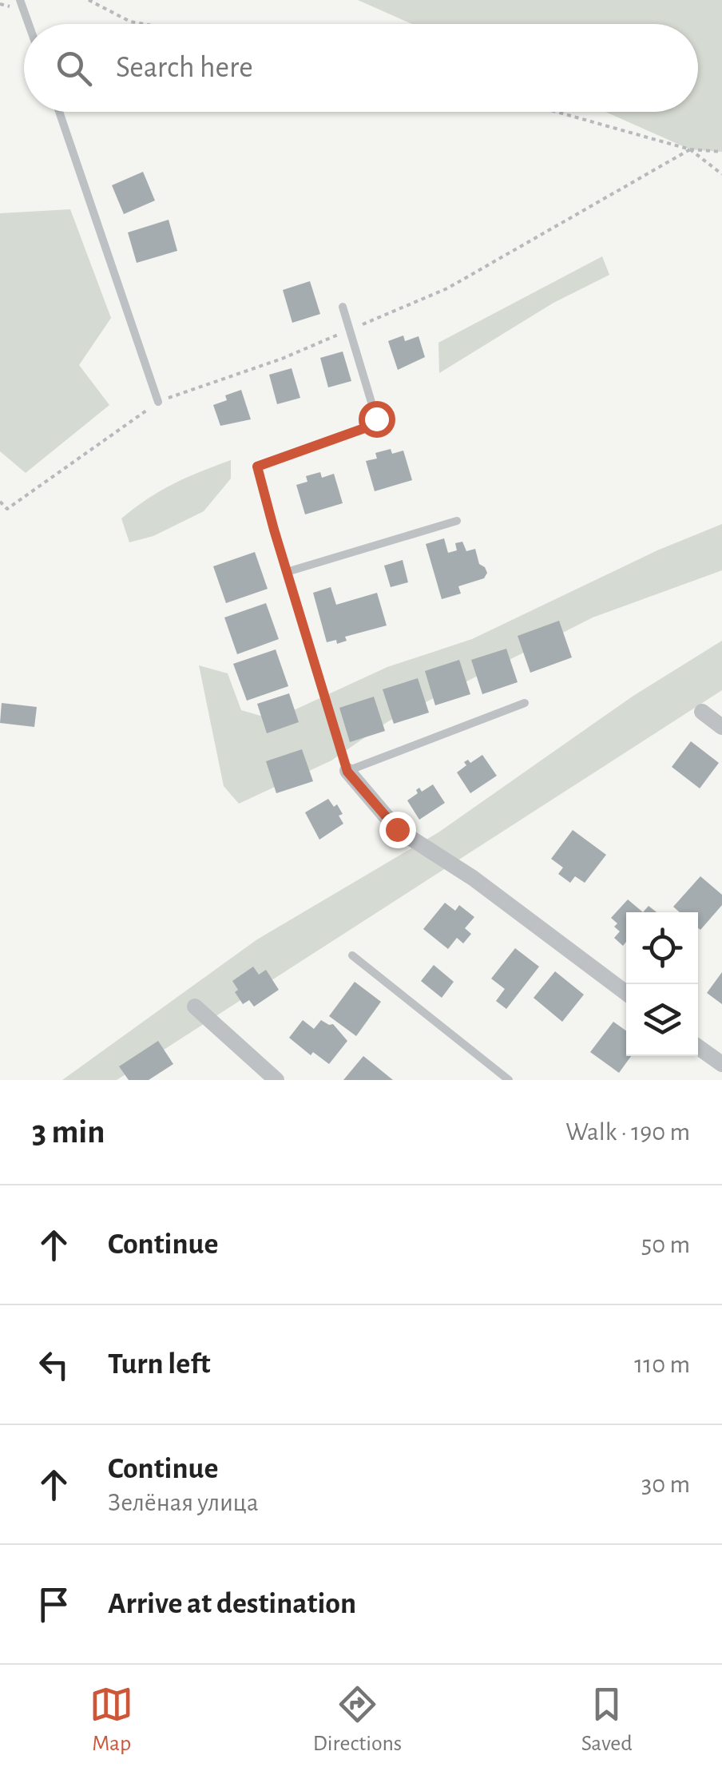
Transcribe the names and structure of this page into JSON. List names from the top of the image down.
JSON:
{
  "page": {
    "search": "Search here",
    "heading": ["3 min", "Walk · 190 m"],
    "list": [
      ["Continue", "50 m"],
      ["Turn left", "110 m"],
      ["Continue", "Зелёная улица", "30 m"],
      "Arrive at destination"
    ],
    "nav": ["Map", "Directions", "Saved"]
  }
}
